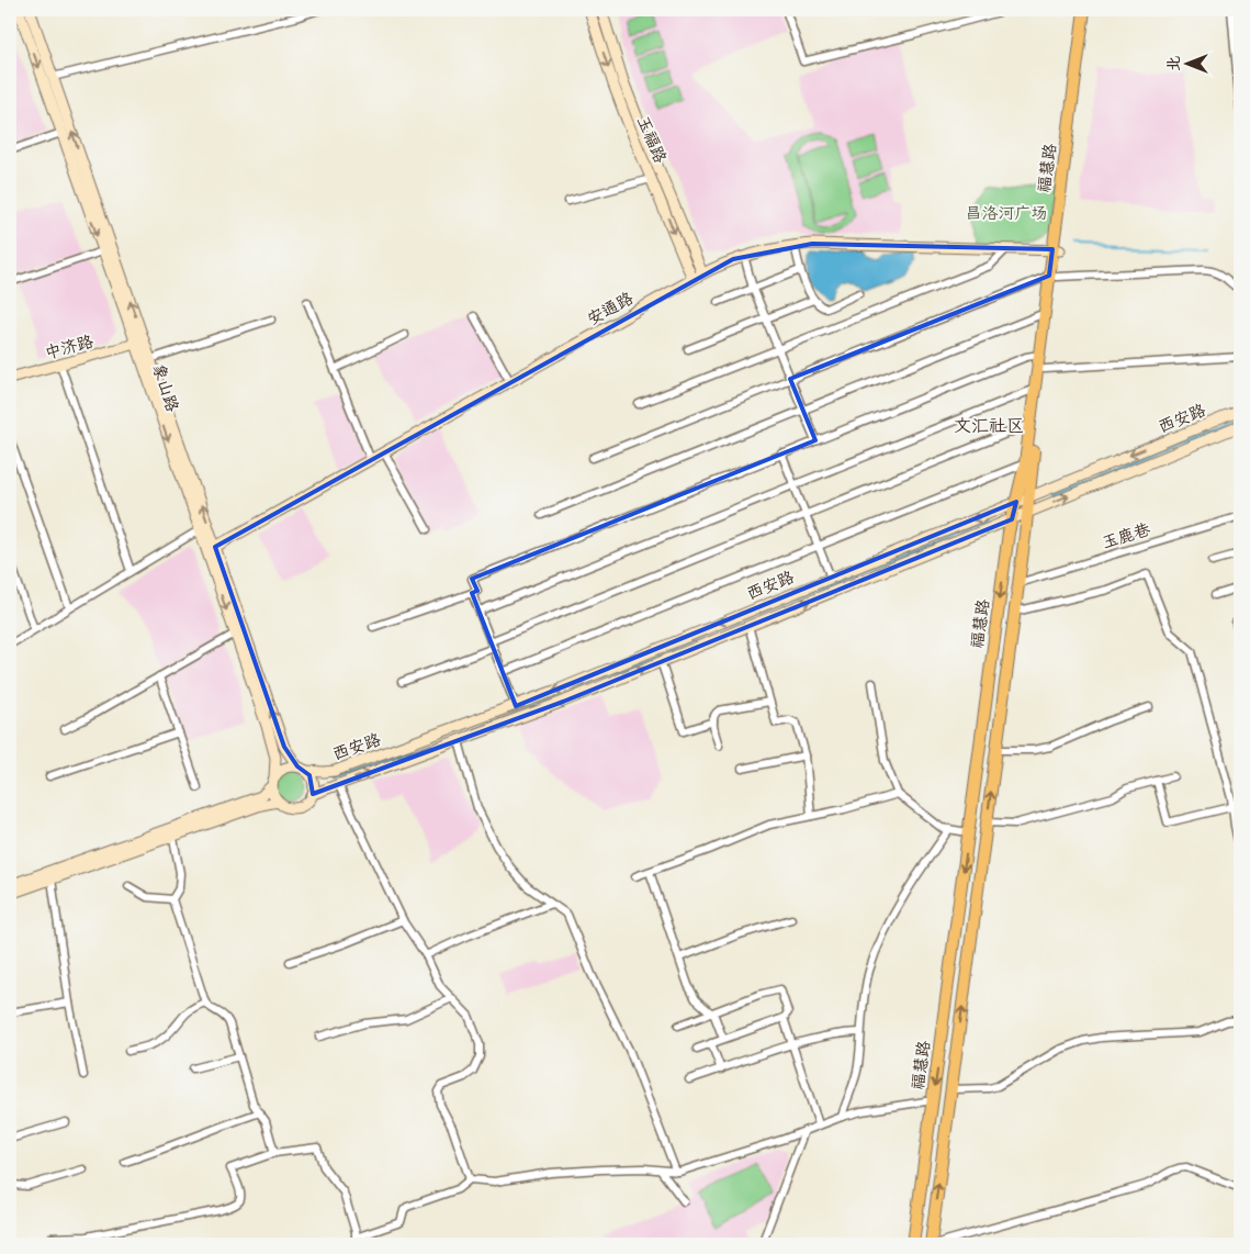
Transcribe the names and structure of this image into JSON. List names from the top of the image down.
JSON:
{
  "streets": {
    "main road": ["福慧路"],
    "street": [
      "玉福路",
      "安通路",
      "中济路",
      "象山路",
      "西安路",
      "玉鹿巷"
    ]
  },
  "crossings": [
    ["玉福路", "安通路"],
    ["福慧路", "安通路"],
    ["福慧路", "西安路"],
    ["福慧路", "玉鹿巷"],
    ["安通路", "象山路"],
    ["中济路", "象山路"],
    ["象山路", "西安路"]
  ],
  "districts": ["文汇社区"],
  "parks": ["昌洛河广场"],
  "north": "left"
}
